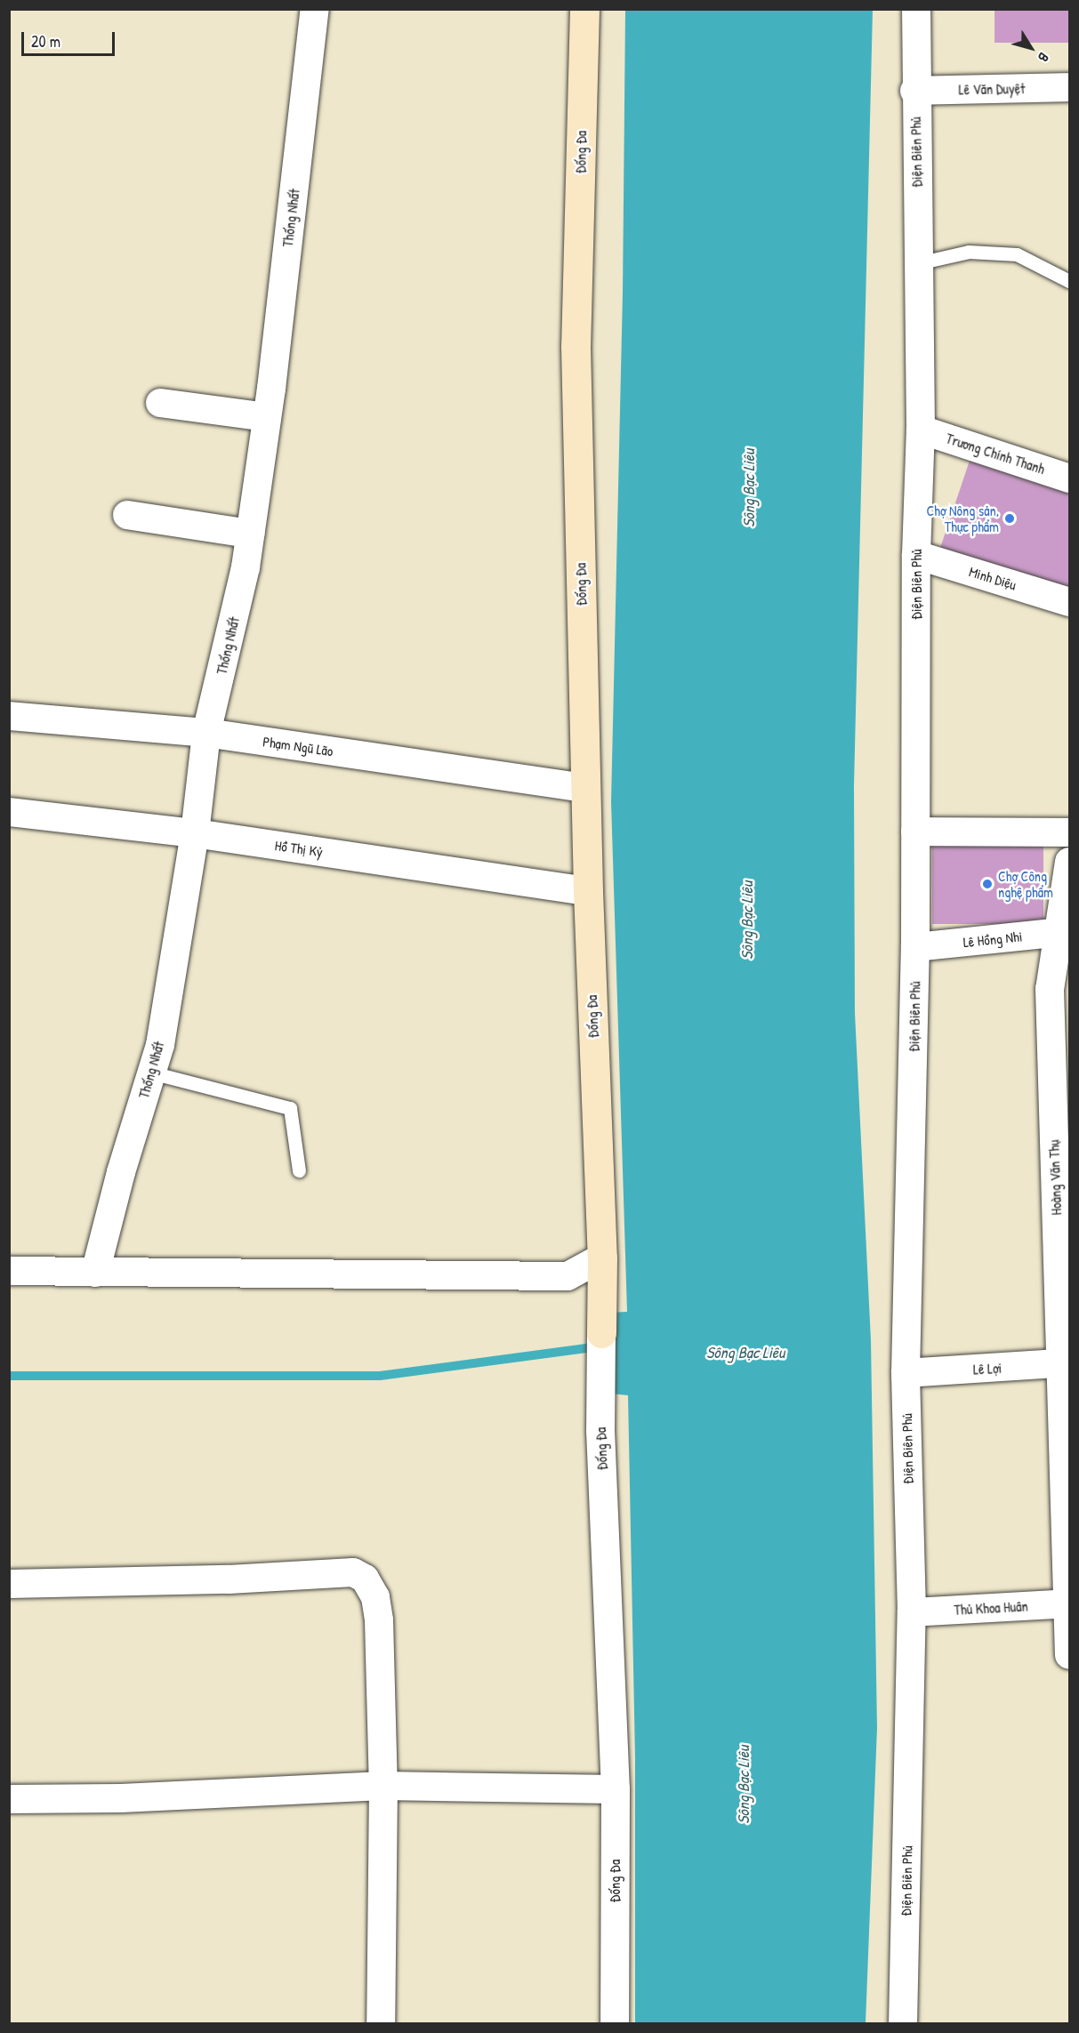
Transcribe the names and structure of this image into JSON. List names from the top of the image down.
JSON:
{
  "streets": {
    "street": [
      "Lê Văn Duyệt",
      "Đống Đa",
      "Điện Biên Phủ",
      "Thống Nhất",
      "Trương Chính Thanh",
      "Minh Diệu",
      "Phạm Ngũ Lão",
      "Hồ Thị Kỷ",
      "Lê Hồng Nhi",
      "Hoàng Văn Thụ",
      "Lê Lợi",
      "Thủ Khoa Huân"
    ]
  },
  "crossings": [
    ["Lê Văn Duyệt", "Điện Biên Phủ"],
    ["Đống Đa", "Phạm Ngũ Lão"],
    ["Đống Đa", "Hồ Thị Kỷ"],
    ["Điện Biên Phủ", "Trương Chính Thanh"],
    ["Điện Biên Phủ", "Minh Diệu"],
    ["Điện Biên Phủ", "Lê Hồng Nhi"],
    ["Điện Biên Phủ", "Lê Lợi"],
    ["Điện Biên Phủ", "Thủ Khoa Huân"],
    ["Thống Nhất", "Phạm Ngũ Lão"],
    ["Thống Nhất", "Hồ Thị Kỷ"],
    ["Lê Hồng Nhi", "Hoàng Văn Thụ"],
    ["Hoàng Văn Thụ", "Lê Lợi"],
    ["Hoàng Văn Thụ", "Thủ Khoa Huân"]
  ],
  "water": ["Sông Bạc Liêu"],
  "places": ["Chợ Nông sản, Thực phẩm", "Chợ Công nghệ phẩm"],
  "scale_bar": "20 m",
  "north": "bottom right"
}
